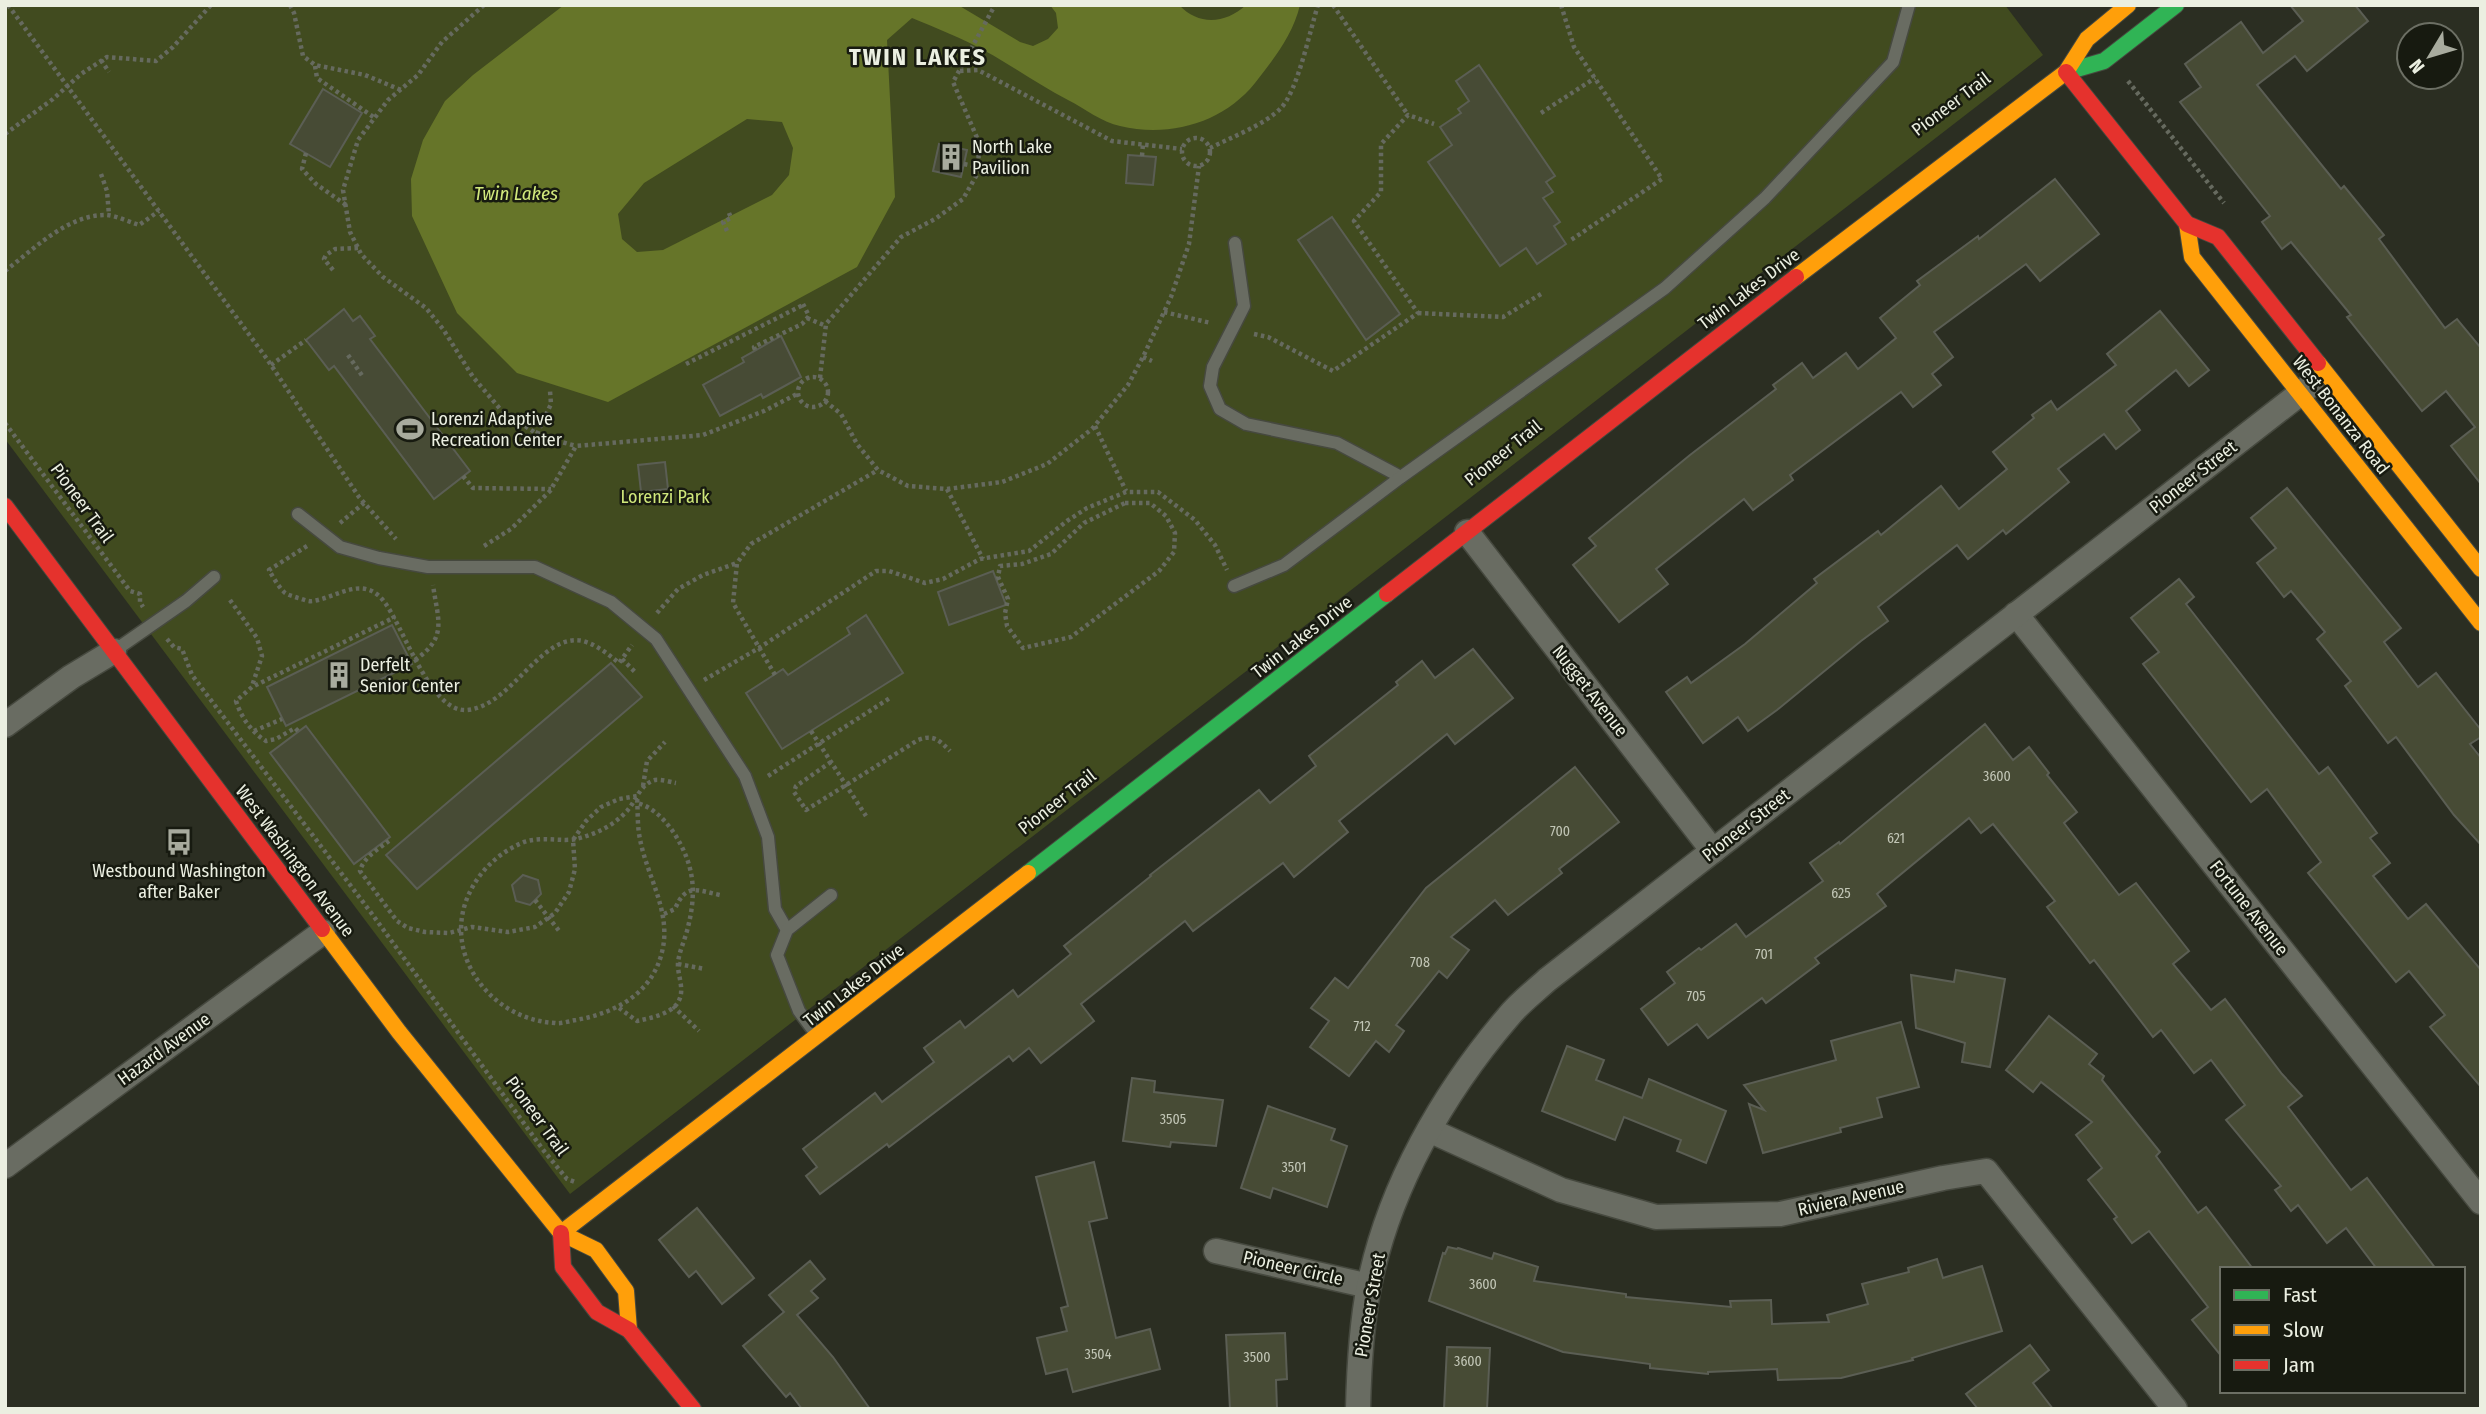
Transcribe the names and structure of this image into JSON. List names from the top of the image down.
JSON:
{
  "streets": {
    "street": [
      "Twin Lakes Drive",
      "West Bonanza Road",
      "Pioneer Street",
      "Nugget Avenue",
      "West Washington Avenue",
      "Fortune Avenue",
      "Hazard Avenue",
      "Riviera Avenue",
      "Pioneer Circle"
    ],
    "path": ["Pioneer Trail"]
  },
  "crossings": [
    ["Twin Lakes Drive", "West Bonanza Road"],
    ["Twin Lakes Drive", "Nugget Avenue"],
    ["Twin Lakes Drive", "West Washington Avenue"],
    ["West Bonanza Road", "Pioneer Street"],
    ["Pioneer Street", "Nugget Avenue"],
    ["Pioneer Street", "Fortune Avenue"],
    ["Pioneer Street", "Riviera Avenue"],
    ["Pioneer Street", "Pioneer Circle"],
    ["West Washington Avenue", "Hazard Avenue"]
  ],
  "districts": ["TWIN LAKES"],
  "water": ["Twin Lakes"],
  "parks": ["Lorenzi Park"],
  "places": {
    "building": ["North Lake Pavilion", "Derfelt Senior Center"],
    "sports": ["Lorenzi Adaptive Recreation Center"],
    "bus stop": ["Westbound Washington after Baker"]
  },
  "house_numbers": [
    "3600",
    "700",
    "621",
    "625",
    "701",
    "708",
    "705",
    "712",
    "3505",
    "3501",
    "3600",
    "3504",
    "3500",
    "3600"
  ],
  "legend": ["Fast", "Slow", "Jam"],
  "north": "bottom left"
}
